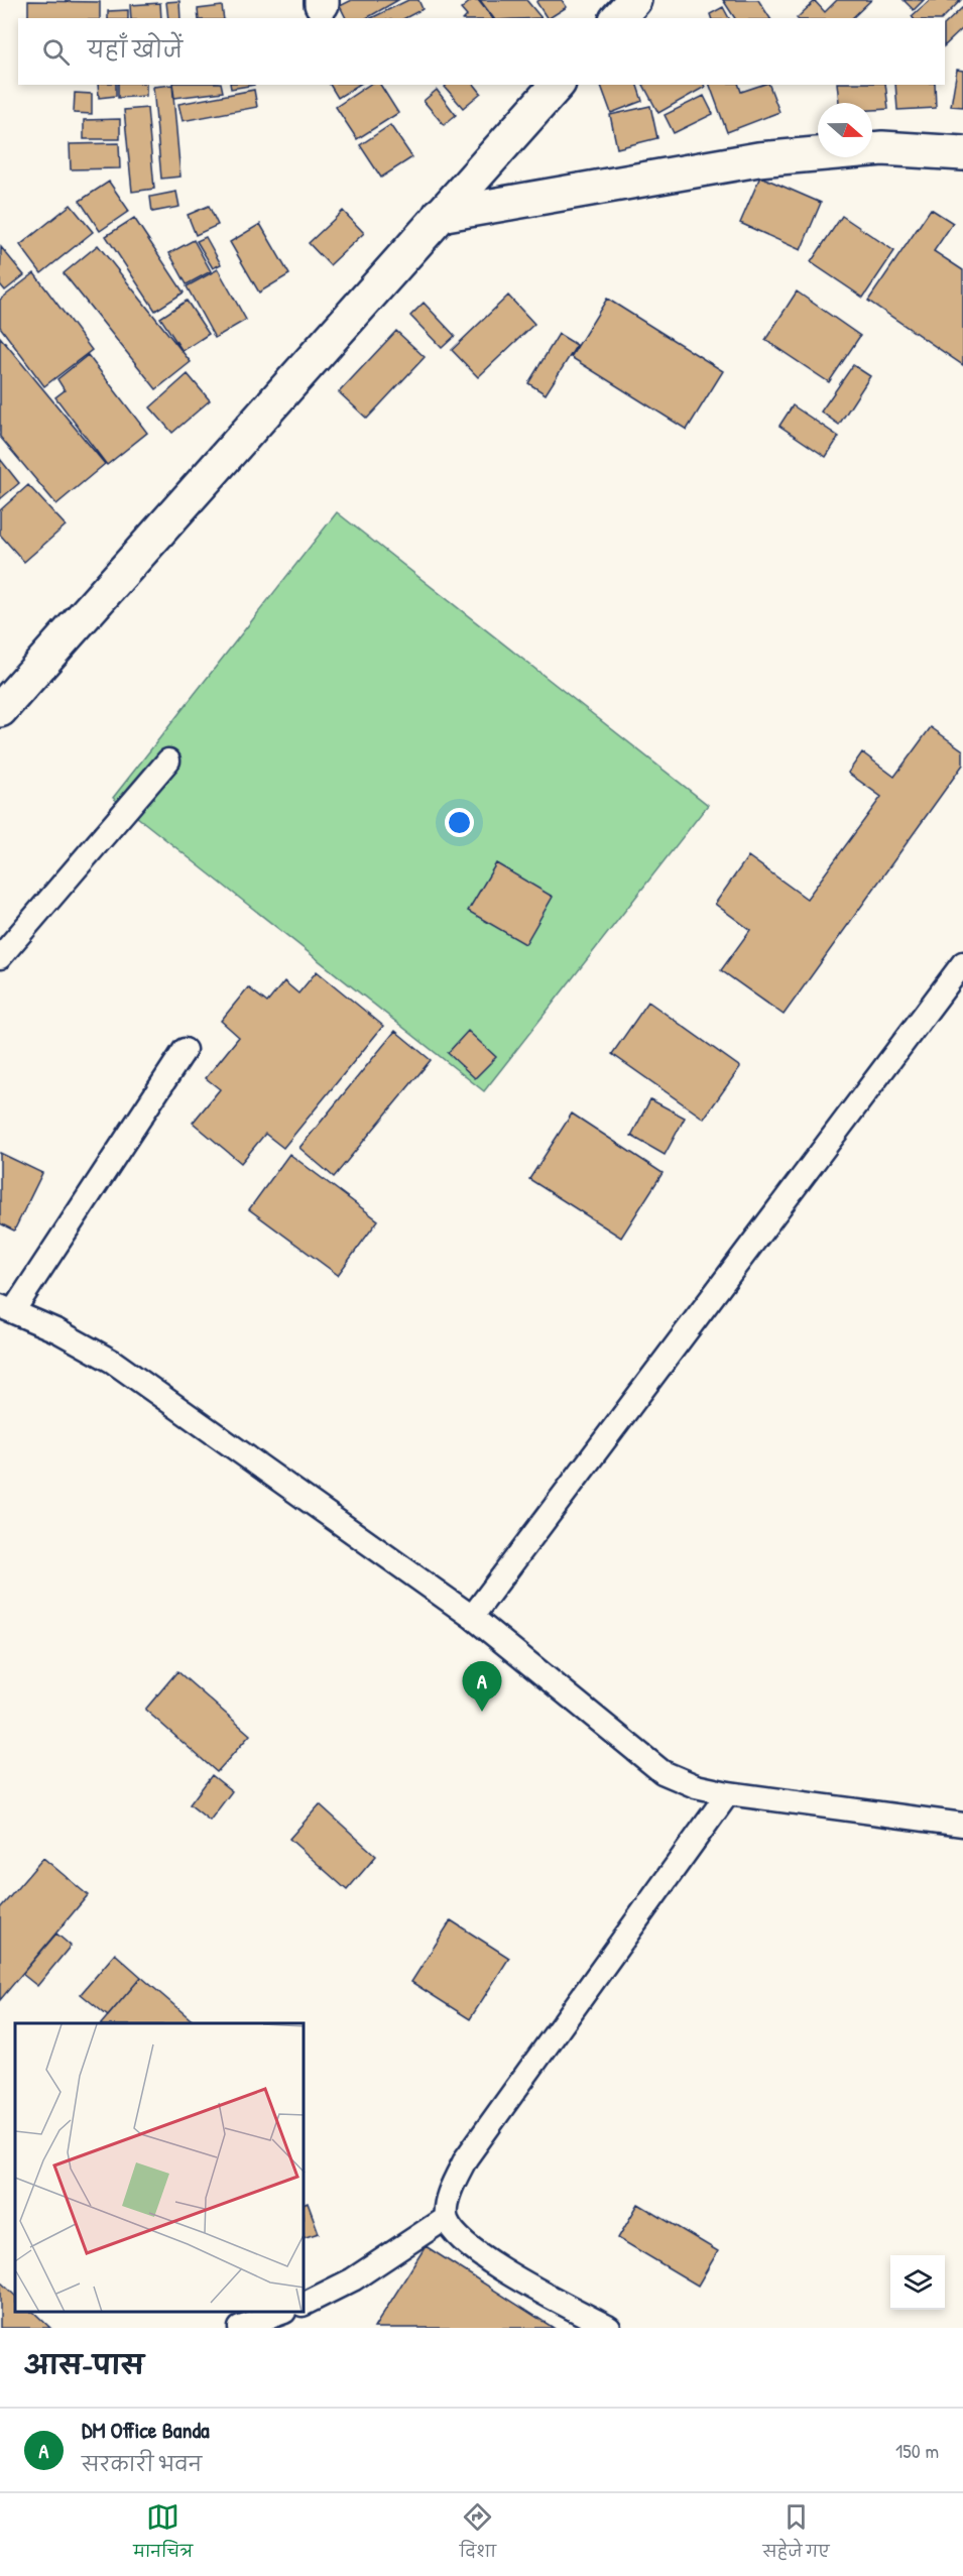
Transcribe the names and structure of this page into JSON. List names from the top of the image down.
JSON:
{
  "north": "right",
  "page": {
    "search": "यहाँ खोजें",
    "pins": "A",
    "heading": "आस-पास",
    "list": [
      {
        "mark": "A",
        "name": "DM Office Banda",
        "note": "सरकारी भवन",
        "value": "150 m"
      }
    ],
    "nav": ["मानचित्र", "दिशा", "सहेजे गए"]
  }
}
